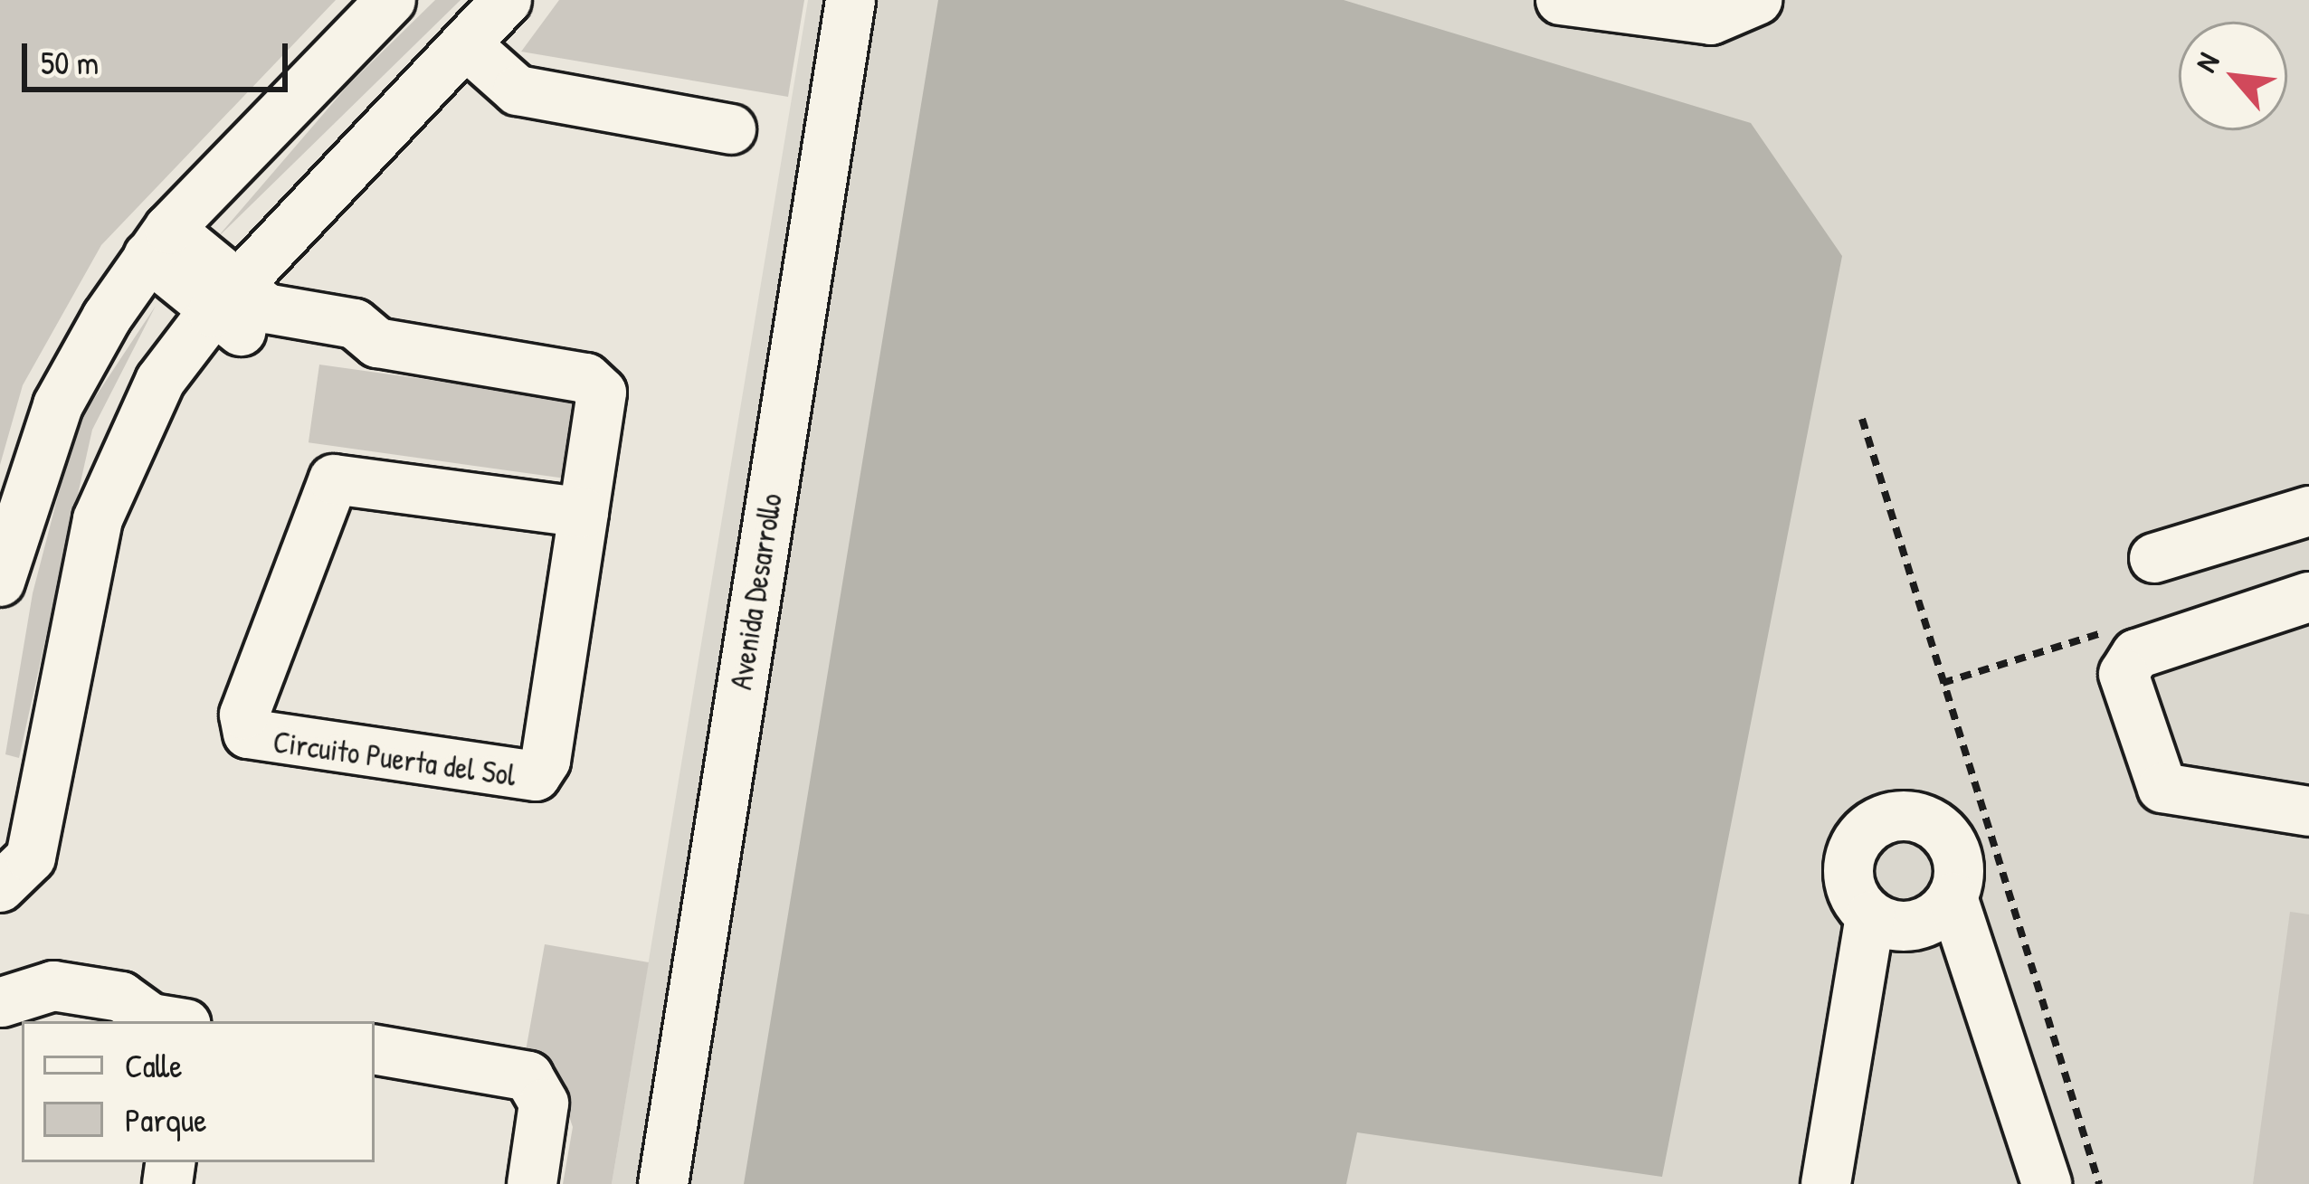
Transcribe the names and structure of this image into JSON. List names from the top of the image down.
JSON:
{
  "streets": {
    "street": ["Avenida Desarrollo", "Circuito Puerta del Sol"]
  },
  "legend": ["Calle", "Parque"],
  "scale_bar": "50 m",
  "north": "top left"
}
